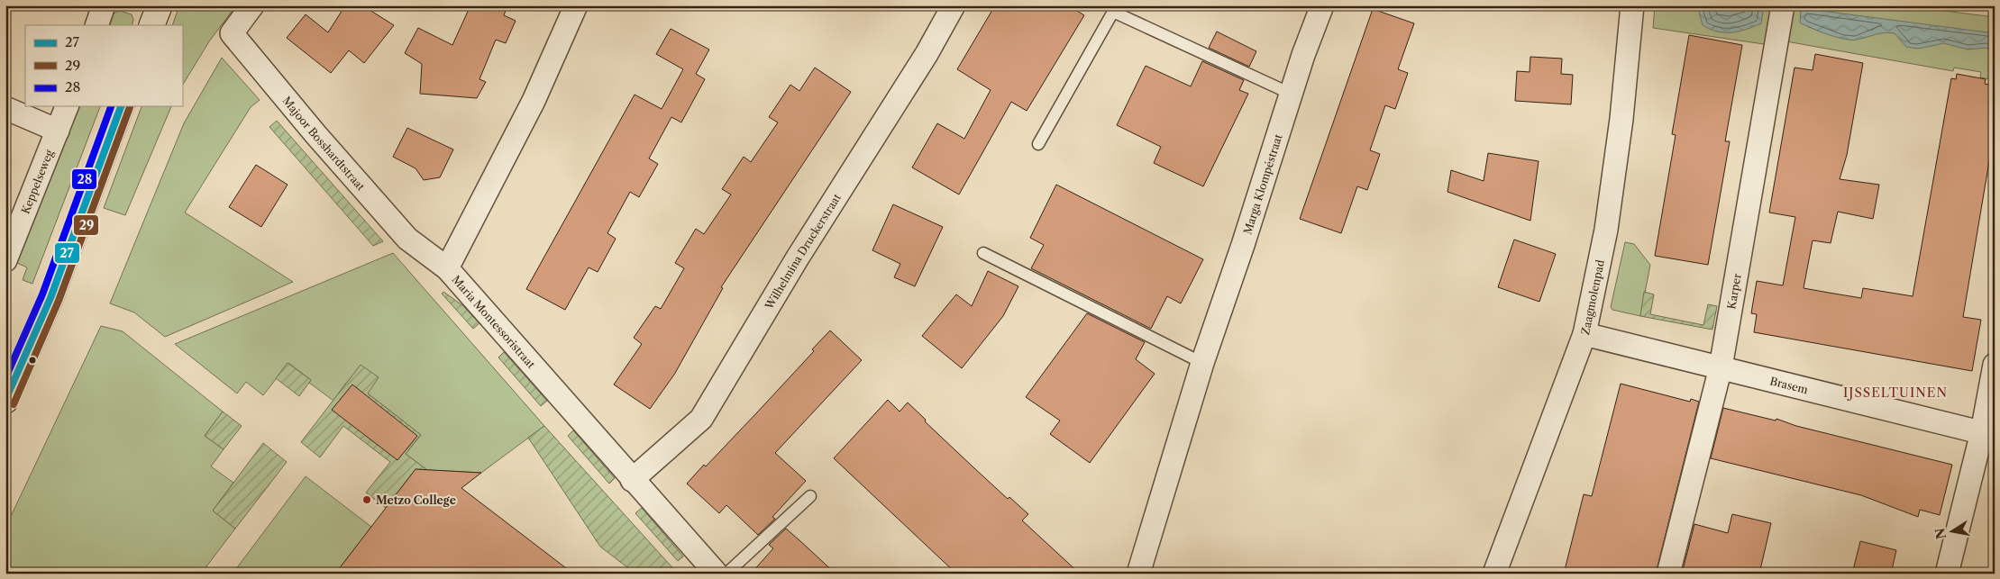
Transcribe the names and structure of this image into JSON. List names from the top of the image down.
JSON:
{
  "streets": {
    "street": [
      "Majoor Bosshardtstraat",
      "Keppelseweg",
      "Marga Klompéstraat",
      "Wilhelmina Druckerstraat",
      "Karper",
      "Zaagmolenpad",
      "Maria Montessoristraat",
      "Brasem"
    ]
  },
  "crossings": [
    ["Majoor Bosshardtstraat", "Maria Montessoristraat"],
    ["Wilhelmina Druckerstraat", "Maria Montessoristraat"],
    ["Karper", "Brasem"],
    ["Zaagmolenpad", "Brasem"]
  ],
  "districts": ["IJSSELTUINEN"],
  "places": ["Metzo College"],
  "lines": ["transit line 27", "transit line 28", "transit line 29"],
  "legend": ["27", "29", "28"],
  "north": "left"
}
